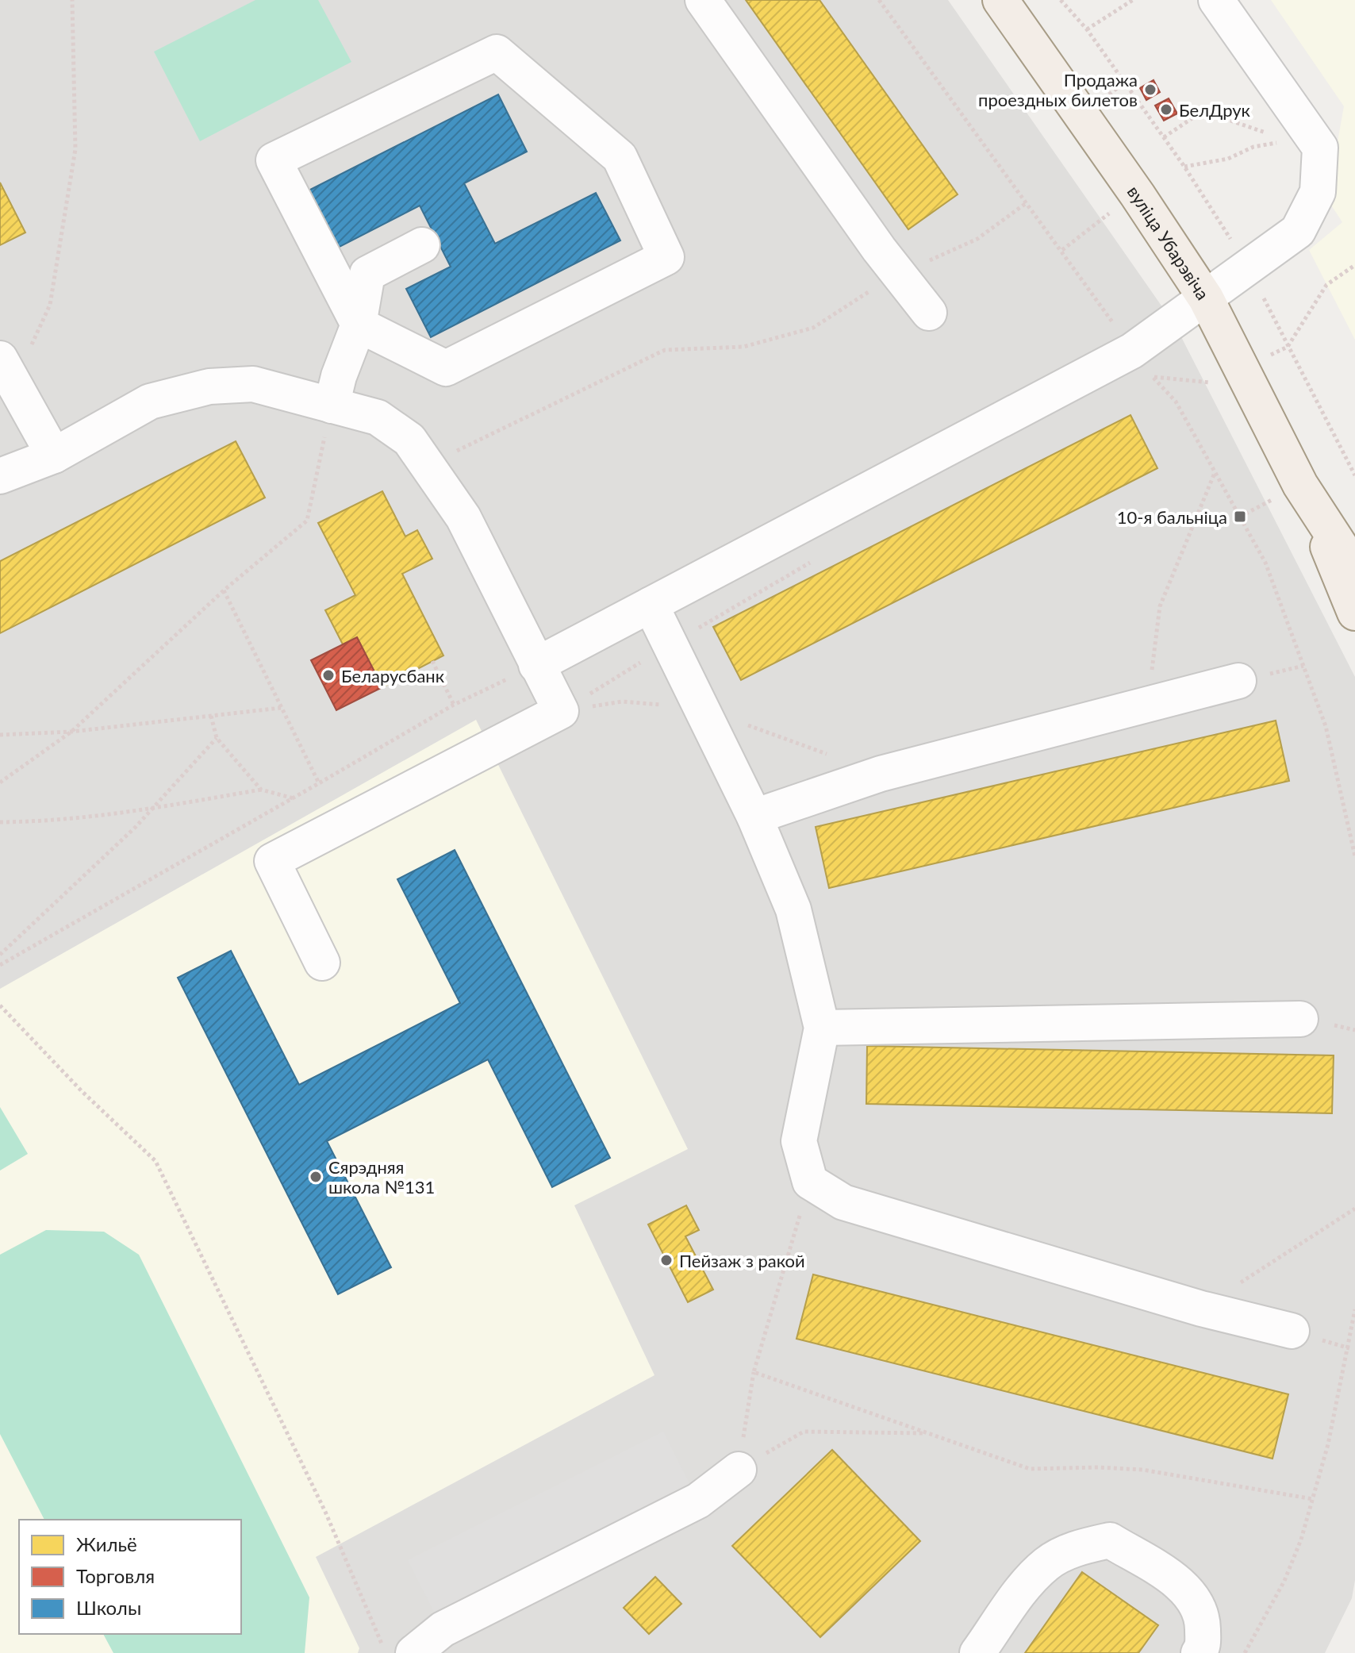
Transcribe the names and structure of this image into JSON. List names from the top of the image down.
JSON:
{
  "streets": {
    "main road": ["вуліца Убарэвіча"]
  },
  "places": {
    "other": [
      "Продажа проездных билетов",
      "БелДрук",
      "Беларусбанк",
      "Сярэдняя школа №131",
      "Пейзаж з ракой"
    ],
    "transit": ["10-я бальніца"]
  },
  "legend": ["Жильё", "Торговля", "Школы"]
}
